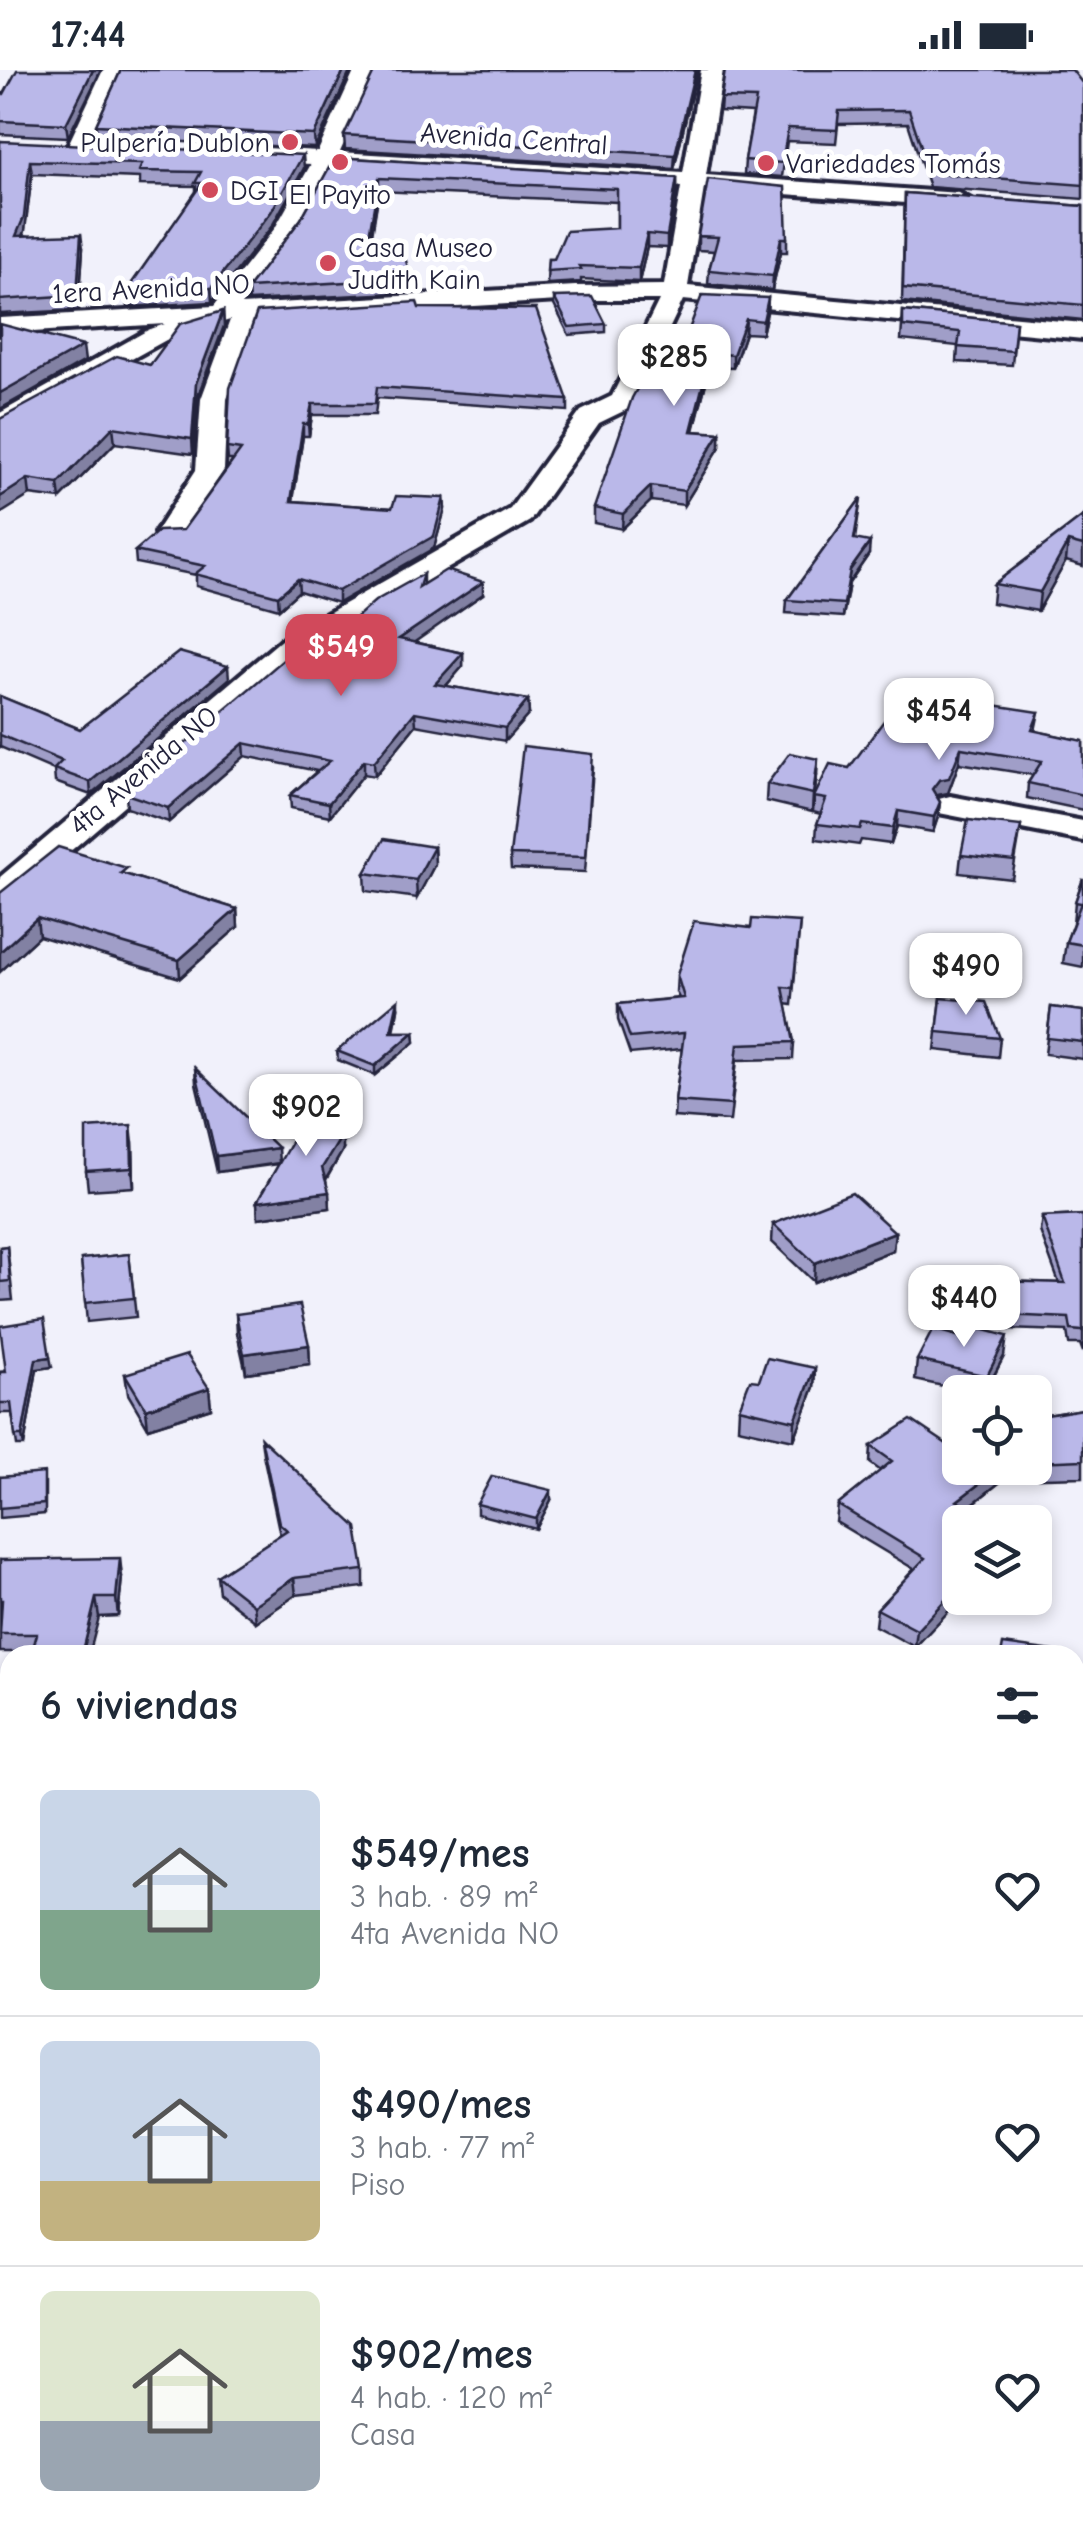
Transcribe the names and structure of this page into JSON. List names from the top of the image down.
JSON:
{
  "streets": {
    "street": ["Avenida Central", "1era Avenida NO", "4ta Avenida NO"]
  },
  "crossings": [
    ["Avenida Central", "4ta Avenida NO"],
    ["1era Avenida NO", "4ta Avenida NO"]
  ],
  "places": [
    "Pulpería Dublon",
    "El Payito",
    "Variedades Tomás",
    "DGI",
    "Casa Museo Judith Kain"
  ],
  "page": {
    "status": "17:44",
    "price": [
      "$285",
      "$549",
      "$454",
      "$490",
      "$902",
      "$440"
    ],
    "heading": "6 viviendas",
    "list": [
      {
        "name": "$549/mes",
        "note": "3 hab. · 89 m² · 4ta Avenida NO"
      },
      {
        "name": "$490/mes",
        "note": "3 hab. · 77 m² · Piso"
      },
      {
        "name": "$902/mes",
        "note": "4 hab. · 120 m² · Casa"
      }
    ]
  }
}
